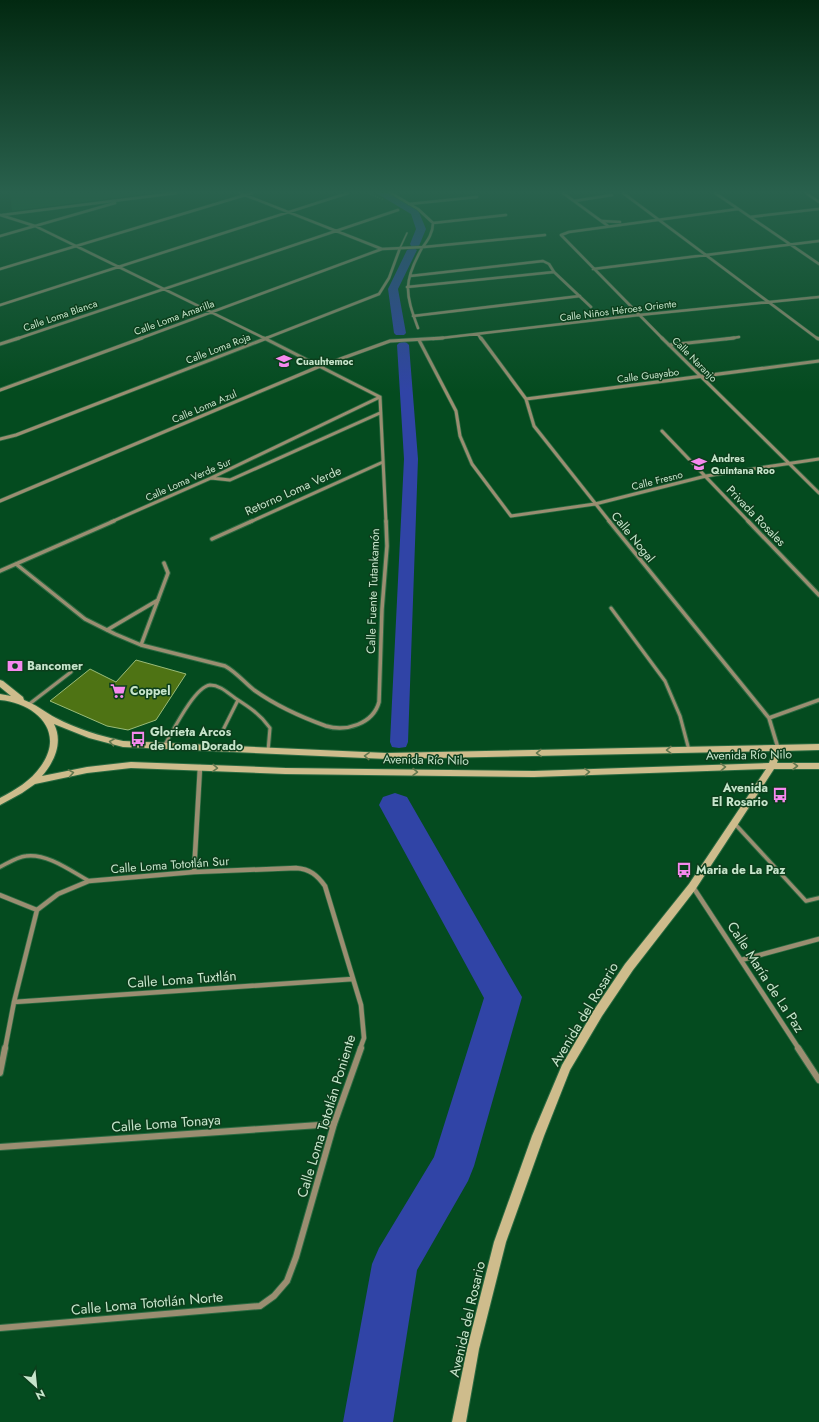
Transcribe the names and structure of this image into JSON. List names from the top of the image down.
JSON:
{
  "streets": {
    "main road": ["Avenida Río Nilo", "Avenida del Rosario"],
    "street": [
      "Calle Niños Héroes Oriente",
      "Calle Loma Blanca",
      "Calle Loma Amarilla",
      "Calle Loma Roja",
      "Calle Naranjo",
      "Calle Guayabo",
      "Calle Loma Azul",
      "Calle Loma Verde Sur",
      "Calle Fresno",
      "Retorno Loma Verde",
      "Privada Rosales",
      "Calle Nogal",
      "Calle Fuente Tutankamón",
      "Calle Loma Tototlán Sur",
      "Calle María de La Paz",
      "Calle Loma Tuxtlán",
      "Calle Loma Tototlán Poniente",
      "Calle Loma Tonaya",
      "Calle Loma Tototlán Norte"
    ]
  },
  "crossings": [
    ["Calle Niños Héroes Oriente", "Calle Naranjo"],
    ["Calle Niños Héroes Oriente", "Calle Loma Azul"],
    ["Calle Niños Héroes Oriente", "Calle Fresno"],
    ["Calle Niños Héroes Oriente", "Calle Nogal"],
    ["Calle Naranjo", "Calle Guayabo"],
    ["Calle Naranjo", "Calle Fresno"],
    ["Calle Guayabo", "Calle Nogal"],
    ["Calle Loma Azul", "Calle Fresno"],
    ["Calle Loma Verde Sur", "Calle Fuente Tutankamón"],
    ["Calle Fresno", "Privada Rosales"],
    ["Calle Fresno", "Calle Nogal"],
    ["Retorno Loma Verde", "Calle Fuente Tutankamón"],
    ["Calle Nogal", "Avenida Río Nilo"],
    ["Calle Nogal", "Avenida del Rosario"],
    ["Avenida Río Nilo", "Avenida del Rosario"],
    ["Calle Loma Tototlán Sur", "Calle Loma Tototlán Poniente"],
    ["Calle María de La Paz", "Avenida del Rosario"],
    ["Calle Loma Tuxtlán", "Calle Loma Tototlán Poniente"],
    ["Calle Loma Tototlán Poniente", "Calle Loma Tonaya"],
    ["Calle Loma Tototlán Poniente", "Calle Loma Tototlán Norte"]
  ],
  "places": {
    "school or university": ["Cuauhtemoc", "Andres Quintana Roo"],
    "bank": ["Bancomer"],
    "supermarket": ["Coppel"],
    "bus stop": ["Glorieta Arcos de Loma Dorado", "Avenida El Rosario", "Maria de La Paz"]
  },
  "north": "bottom right"
}
